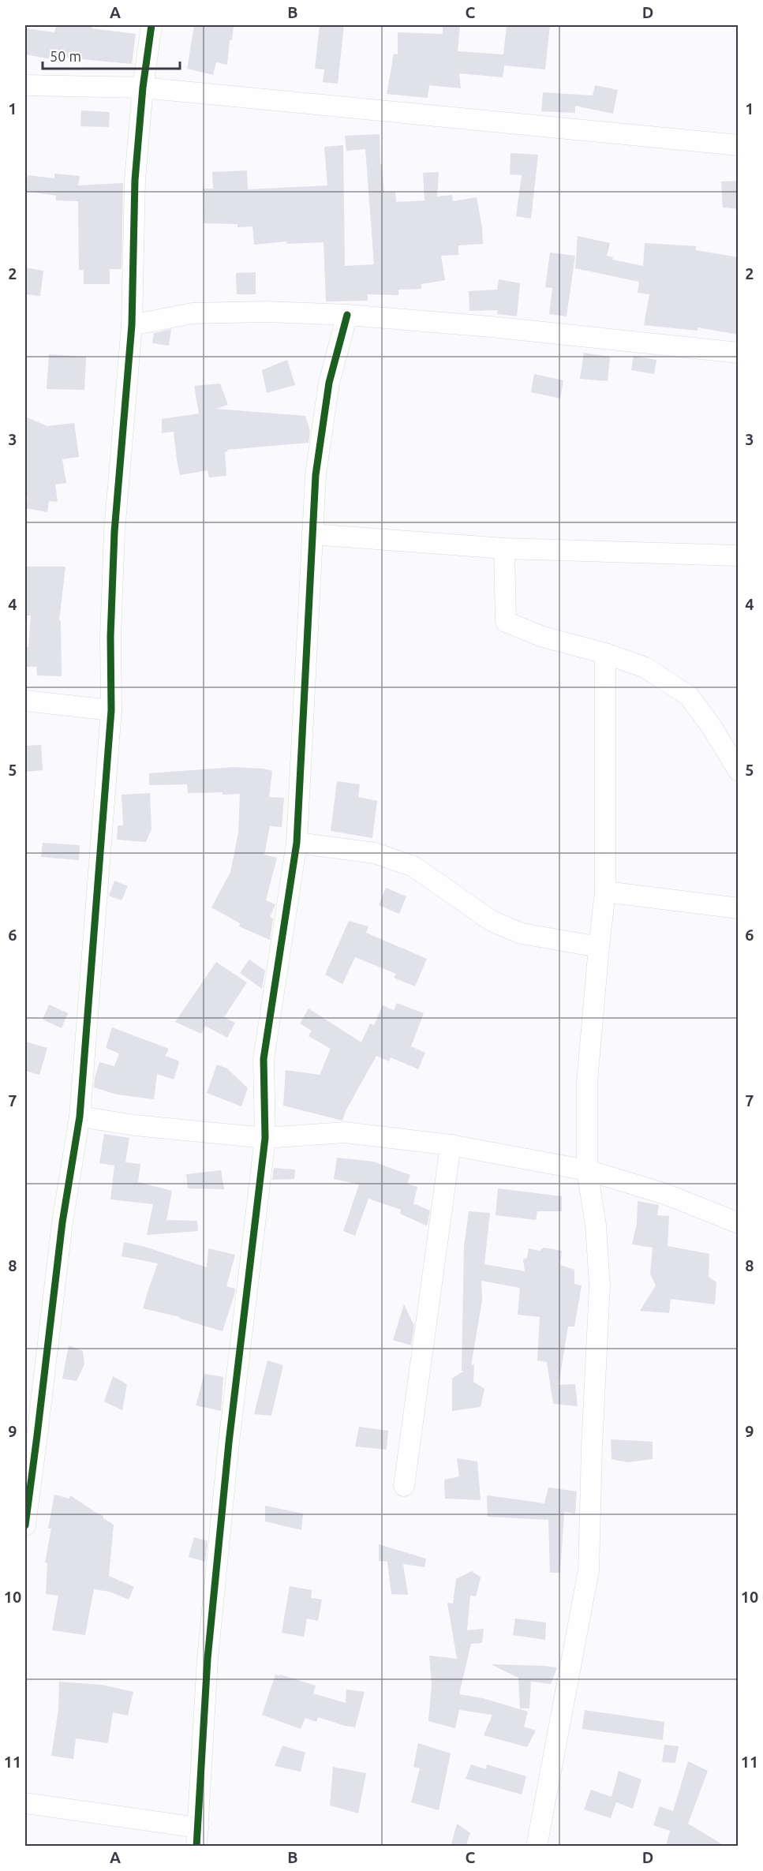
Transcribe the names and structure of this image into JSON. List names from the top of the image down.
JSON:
{
  "scale_bar": "50 m",
  "grid": {
    "columns": [
      "A",
      "B",
      "C",
      "D"
    ],
    "rows": [
      "1",
      "2",
      "3",
      "4",
      "5",
      "6",
      "7",
      "8",
      "9",
      "10",
      "11"
    ]
  }
}
